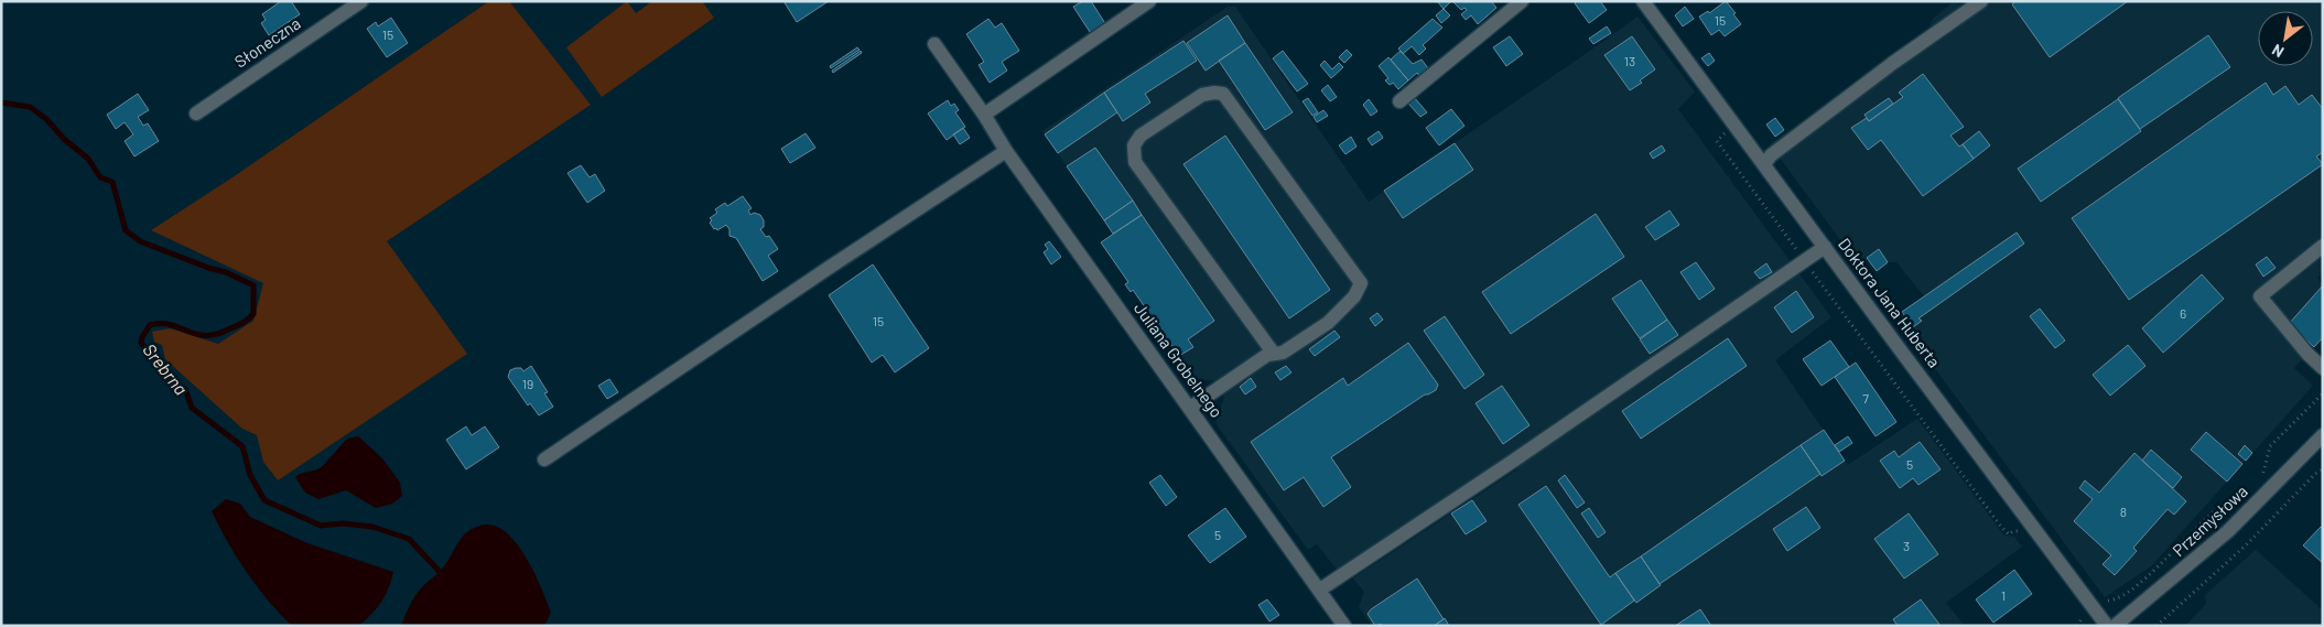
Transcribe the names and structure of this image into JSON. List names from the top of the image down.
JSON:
{
  "streets": {
    "street": [
      "Słoneczna",
      "Doktora Jana Huberta",
      "Juliana Grobelnego",
      "Przemysłowa"
    ]
  },
  "water": ["Srebrna"],
  "house_numbers": [
    "15",
    "15",
    "13",
    "6",
    "15",
    "19",
    "7",
    "5",
    "8",
    "5",
    "3",
    "1"
  ],
  "north": "bottom left"
}
